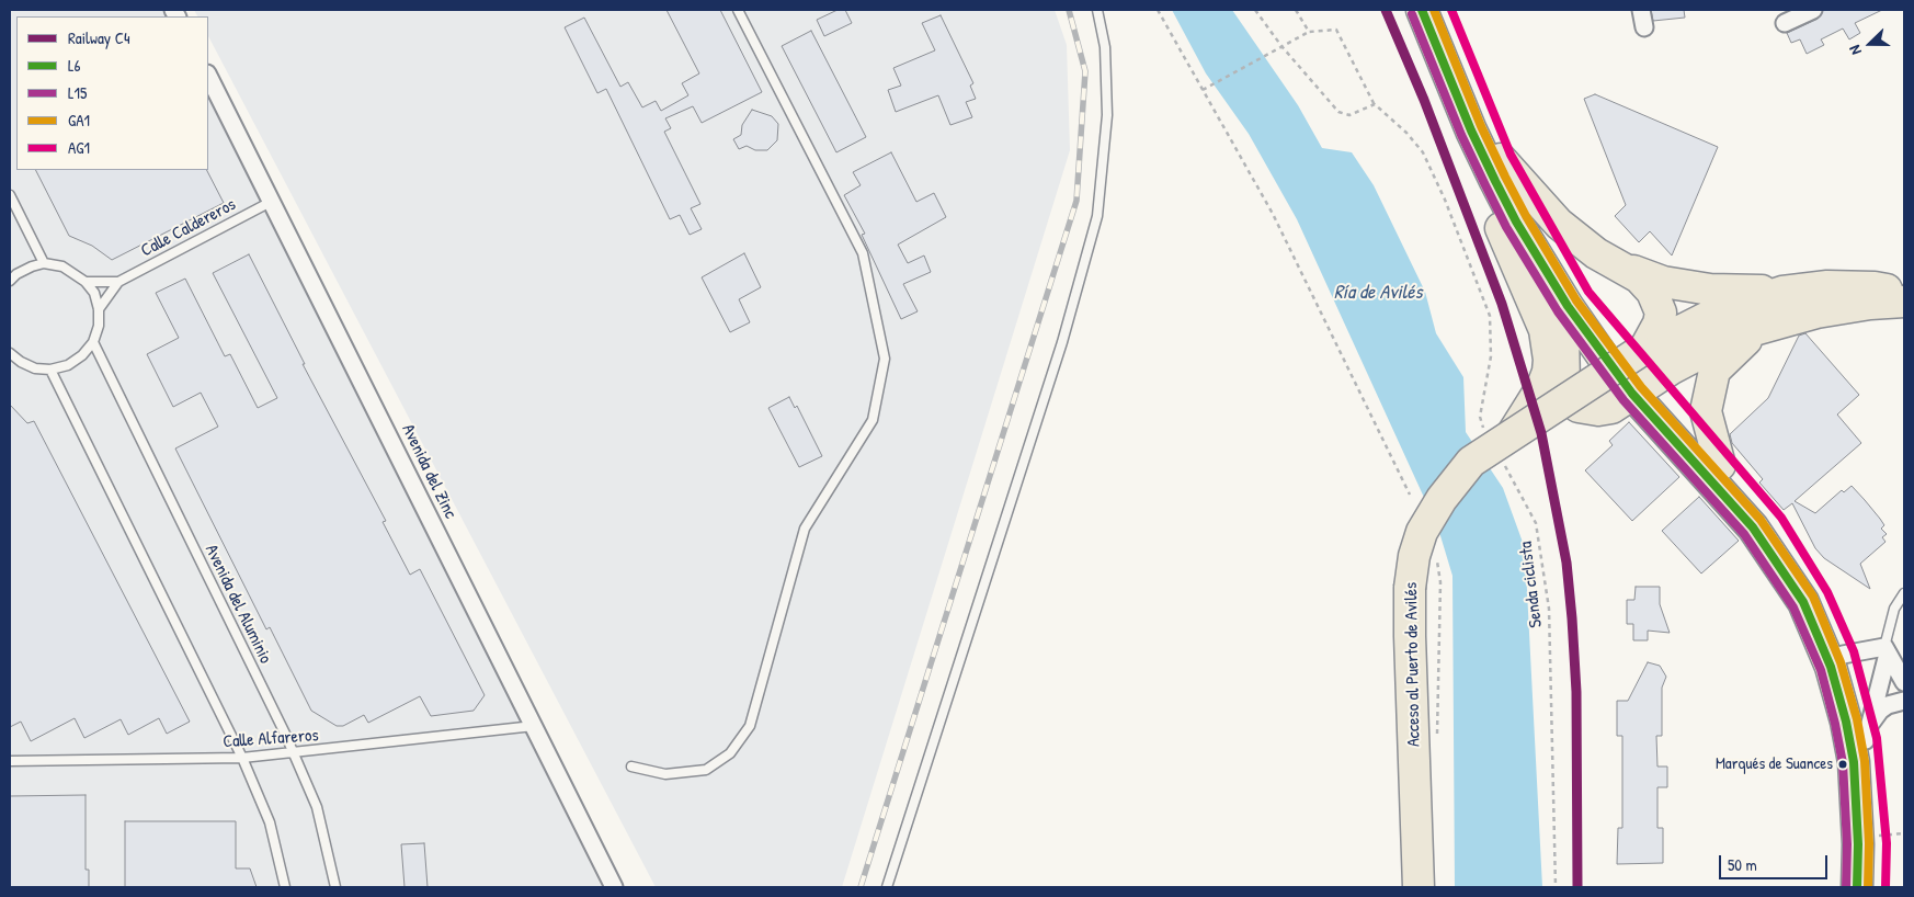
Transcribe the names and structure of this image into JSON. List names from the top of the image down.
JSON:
{
  "streets": {
    "highway": ["Acceso al Puerto de Avilés"],
    "street": ["Avenida del Zinc"],
    "lane": ["Calle Caldereros", "Avenida del Aluminio", "Calle Alfareros"],
    "path": ["Senda ciclista"]
  },
  "crossings": [
    ["Calle Caldereros", "Avenida del Zinc"],
    ["Avenida del Zinc", "Calle Alfareros"],
    ["Avenida del Aluminio", "Calle Alfareros"]
  ],
  "water": ["Ría de Avilés"],
  "places": ["Marqués de Suances"],
  "lines": [
    "rail line C4",
    "transit line L6",
    "transit line GA1",
    "transit line AG1",
    "transit line L15"
  ],
  "legend": [
    "Railway C4",
    "L6",
    "L15",
    "GA1",
    "AG1"
  ],
  "scale_bar": "50 m",
  "north": "left"
}
